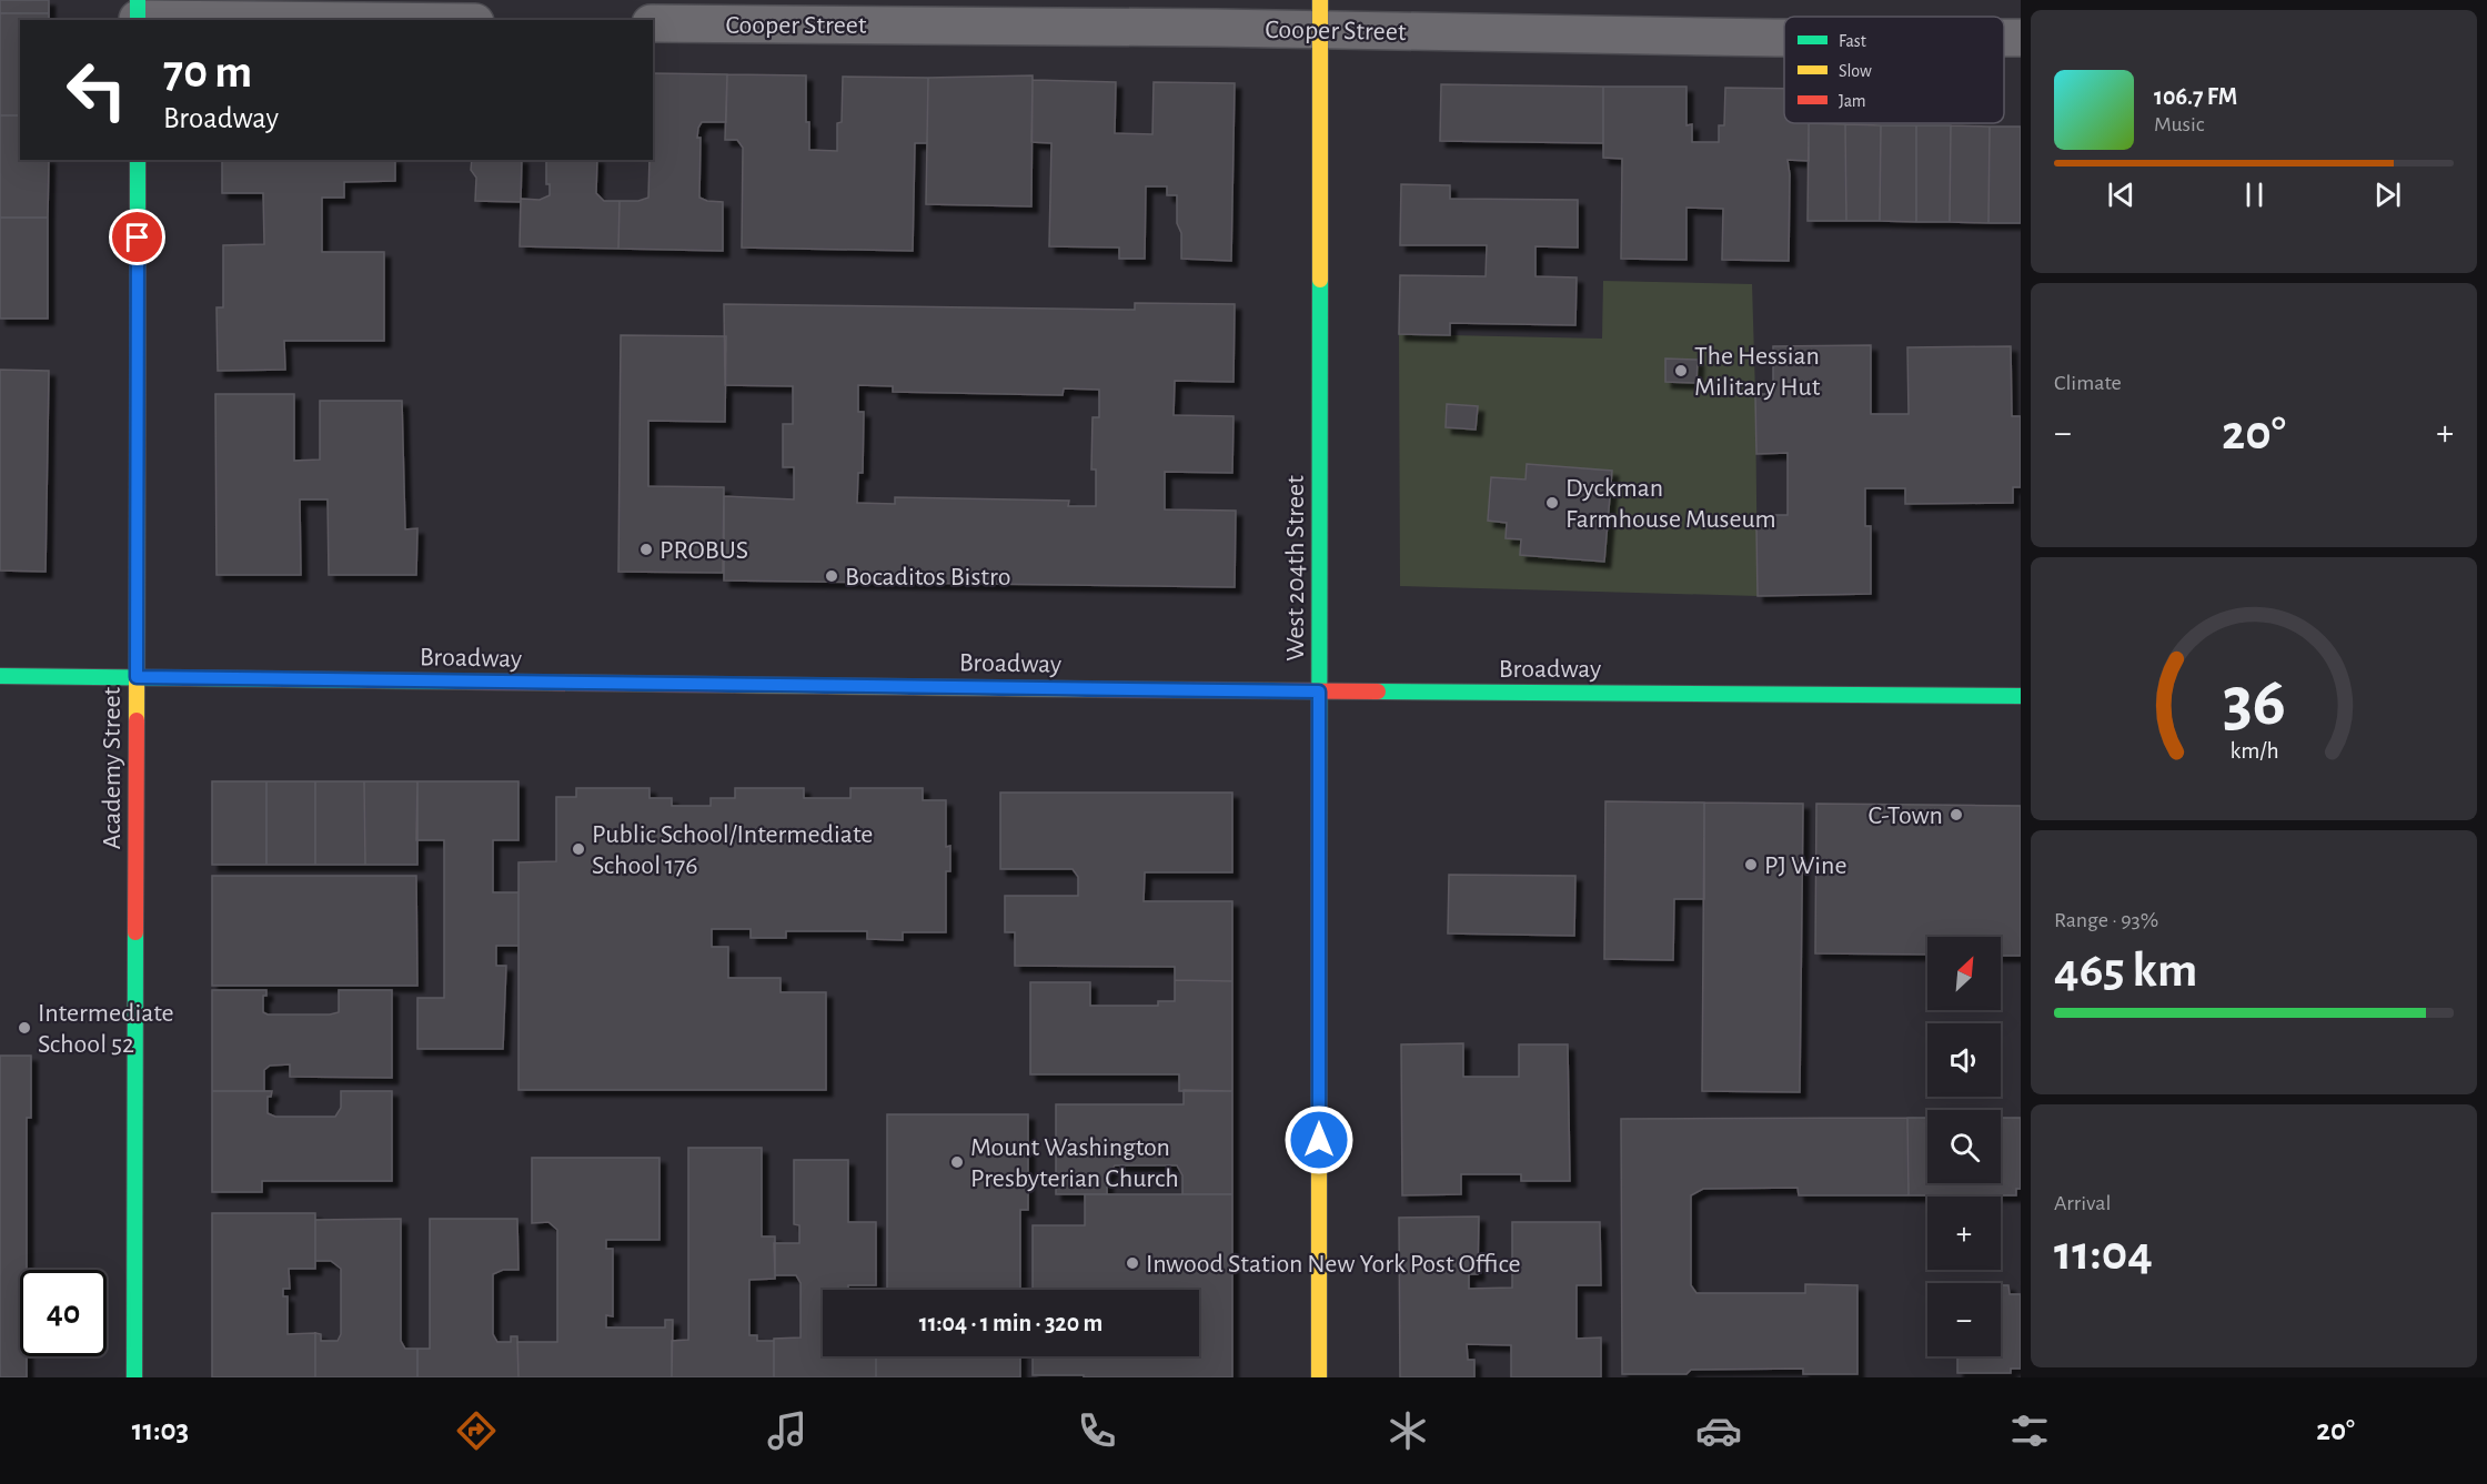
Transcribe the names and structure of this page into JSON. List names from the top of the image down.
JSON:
{
  "streets": {
    "street": [
      "Cooper Street",
      "West 204th Street",
      "Broadway",
      "Academy Street"
    ]
  },
  "crossings": [
    ["Cooper Street", "West 204th Street"],
    ["West 204th Street", "Broadway"],
    ["Broadway", "Academy Street"]
  ],
  "places": [
    "The Hessian Military Hut",
    "Dyckman Farmhouse Museum",
    "PROBUS",
    "Bocaditos Bistro",
    "C-Town",
    "Public School/Intermediate School 176",
    "PJ Wine",
    "Intermediate School 52",
    "Mount Washington Presbyterian Church",
    "Inwood Station New York Post Office"
  ],
  "legend": ["Fast", "Slow", "Jam"],
  "north": "top right",
  "page": {
    "turn": ["70 m", "Broadway"],
    "song": ["106.7 FM", "Music"],
    "tile": [
      "Climate",
      ["Range · 93%", "465 km"],
      ["Arrival", "11:04"]
    ],
    "heat": ["−", "20°", "+"],
    "map_buttons": ["+", "−"],
    "limit": "40",
    "trip": "11:04 · 1 min · 320 m",
    "tabs": ["11:03", "20°"],
    "gauge": ["36", "km/h"]
  }
}
